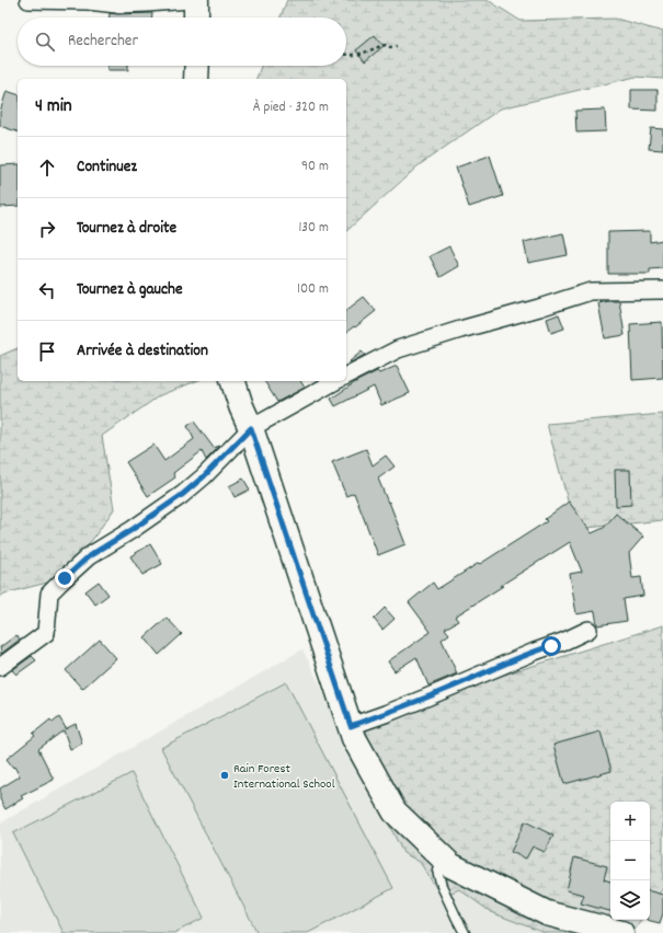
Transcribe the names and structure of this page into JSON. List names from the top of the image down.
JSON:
{
  "places": ["Rain Forest International School"],
  "page": {
    "search": "Rechercher",
    "heading": ["4 min", "À pied · 320 m"],
    "list": [
      ["Continuez", "90 m"],
      ["Tournez à droite", "130 m"],
      ["Tournez à gauche", "100 m"],
      "Arrivée à destination"
    ],
    "map_buttons": ["+", "−"]
  }
}
